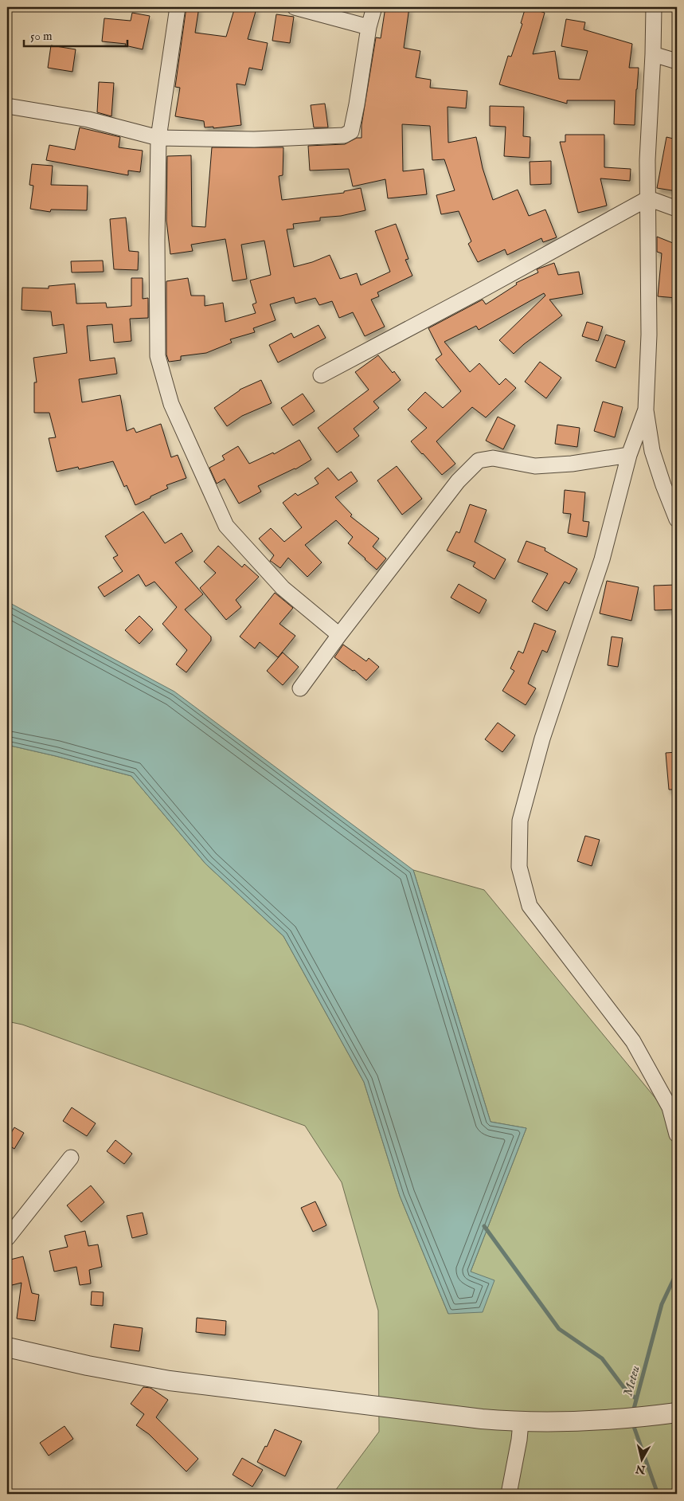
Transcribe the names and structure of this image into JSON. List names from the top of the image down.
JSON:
{
  "water": ["Meteu"],
  "scale_bar": "50 m",
  "north": "bottom"
}
